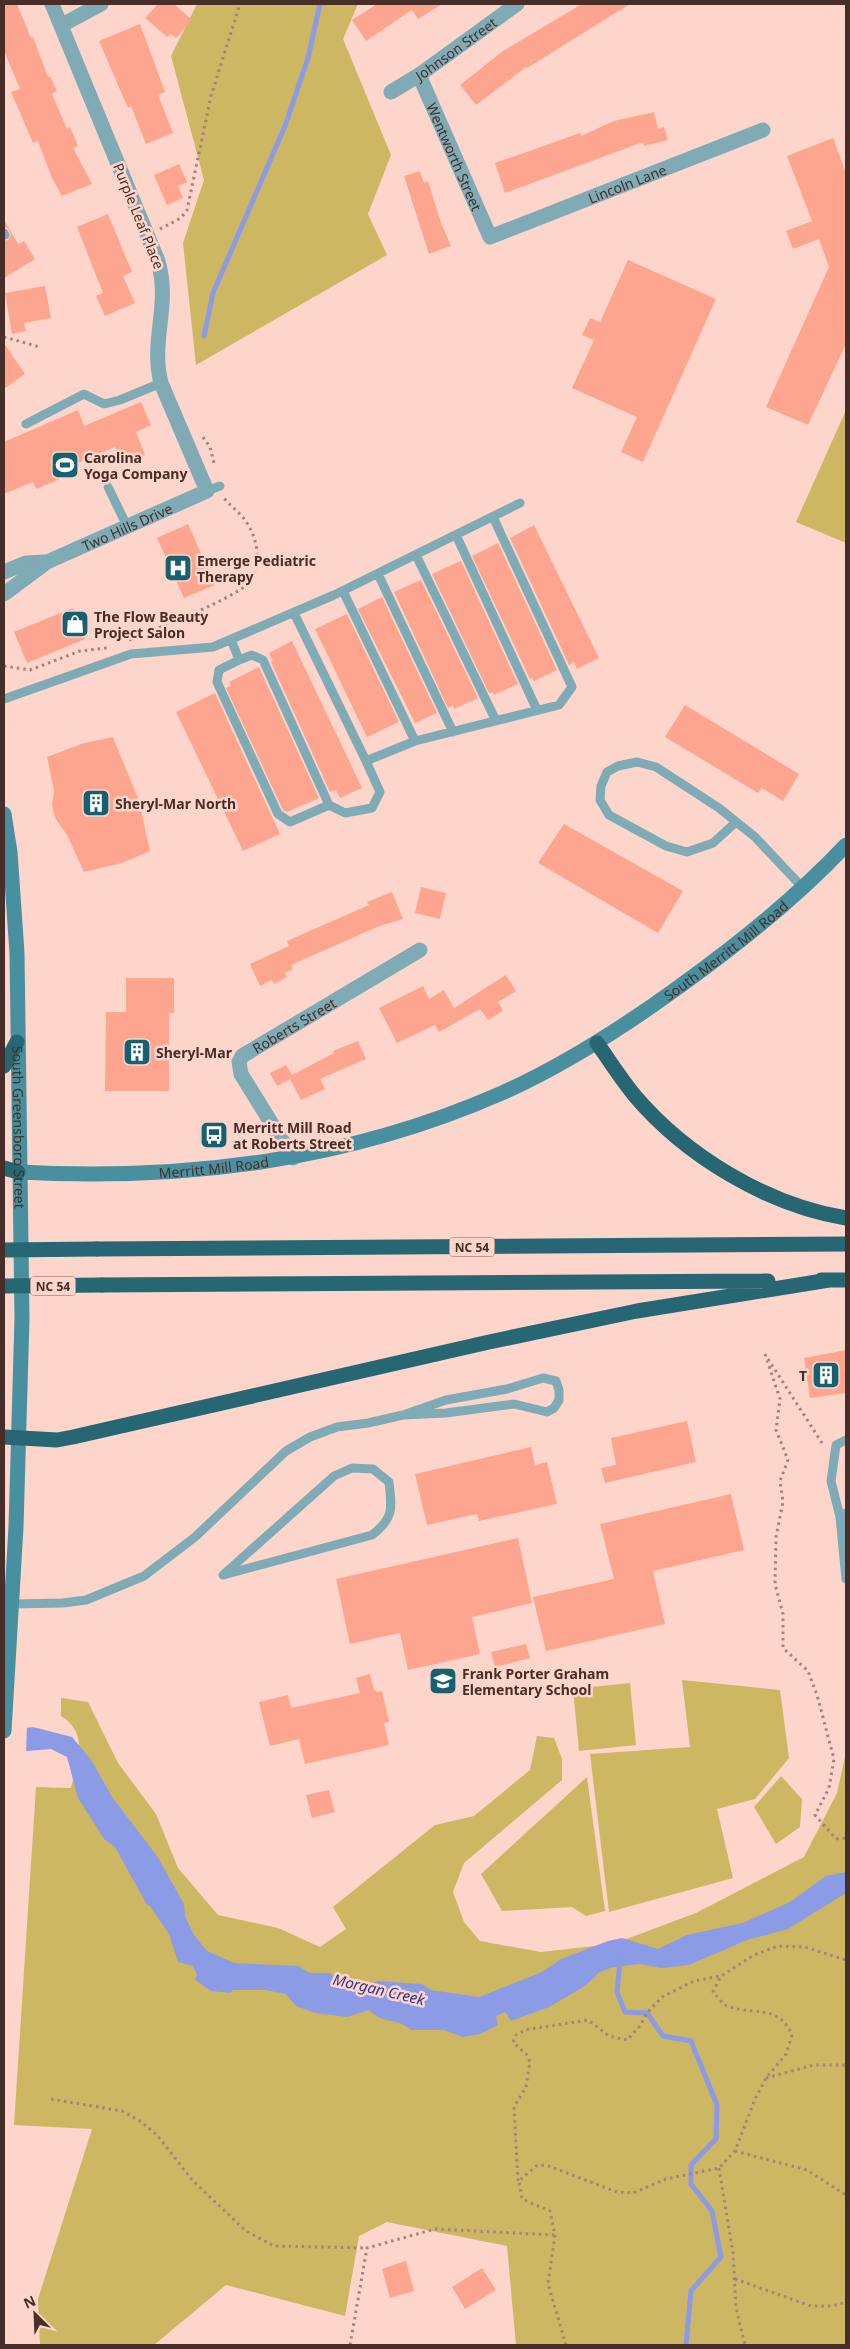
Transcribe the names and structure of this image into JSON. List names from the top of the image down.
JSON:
{
  "streets": {
    "highway": ["NC 54"],
    "main road": ["South Merritt Mill Road", "South Greensboro Street", "Merritt Mill Road"],
    "street": [
      "Johnson Street",
      "Wentworth Street",
      "Lincoln Lane",
      "Purple Leaf Place",
      "Two Hills Drive",
      "Roberts Street"
    ]
  },
  "crossings": [
    ["Johnson Street", "Wentworth Street"],
    ["Wentworth Street", "Lincoln Lane"],
    ["Purple Leaf Place", "Two Hills Drive"],
    ["South Merritt Mill Road", "Merritt Mill Road"],
    ["Roberts Street", "Merritt Mill Road"],
    ["South Greensboro Street", "Merritt Mill Road"]
  ],
  "water": ["Morgan Creek"],
  "places": {
    "sports": ["Carolina Yoga Company"],
    "hospital": ["Emerge Pediatric Therapy"],
    "shop": ["The Flow Beauty Project Salon"],
    "building": ["Sheryl-Mar North", "Sheryl-Mar", "T"],
    "bus stop": ["Merritt Mill Road at Roberts Street"],
    "school or university": ["Frank Porter Graham Elementary School"]
  },
  "north": "top left"
}
